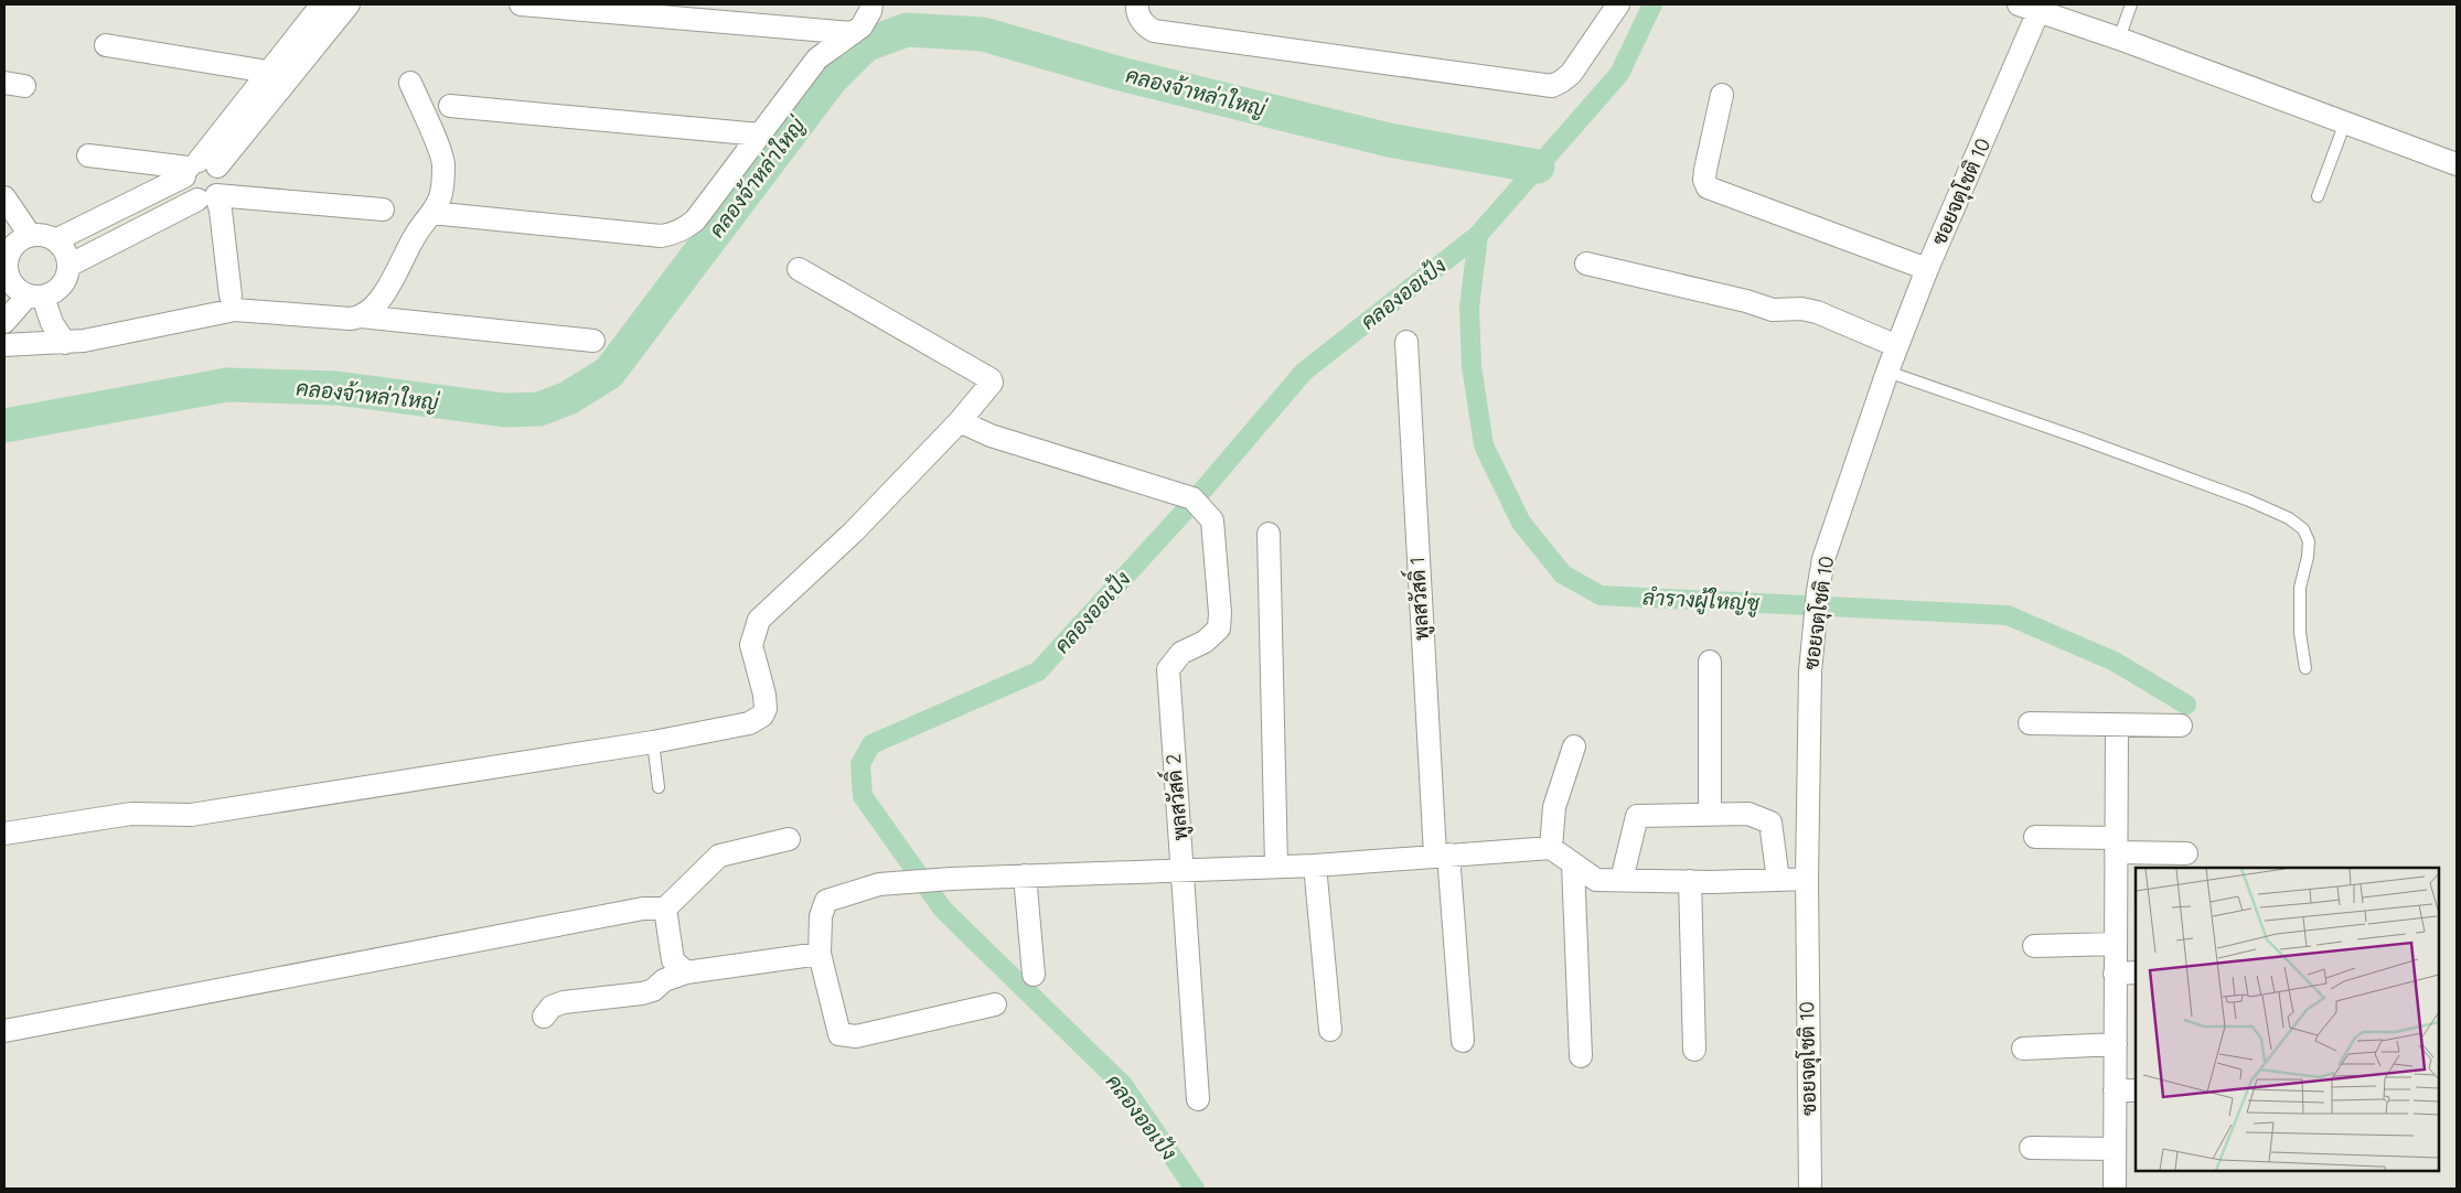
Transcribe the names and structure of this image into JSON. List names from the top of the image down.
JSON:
{
  "streets": {
    "street": ["ซอยจตุโชติ 10", "พูลสวัสดิ์ 1", "พูลสวัสดิ์ 2"]
  },
  "water": ["คลองจ้าหล่าใหญ่", "คลองออเป้ง", "ลำรางผู้ใหญ่ชู"]
}
